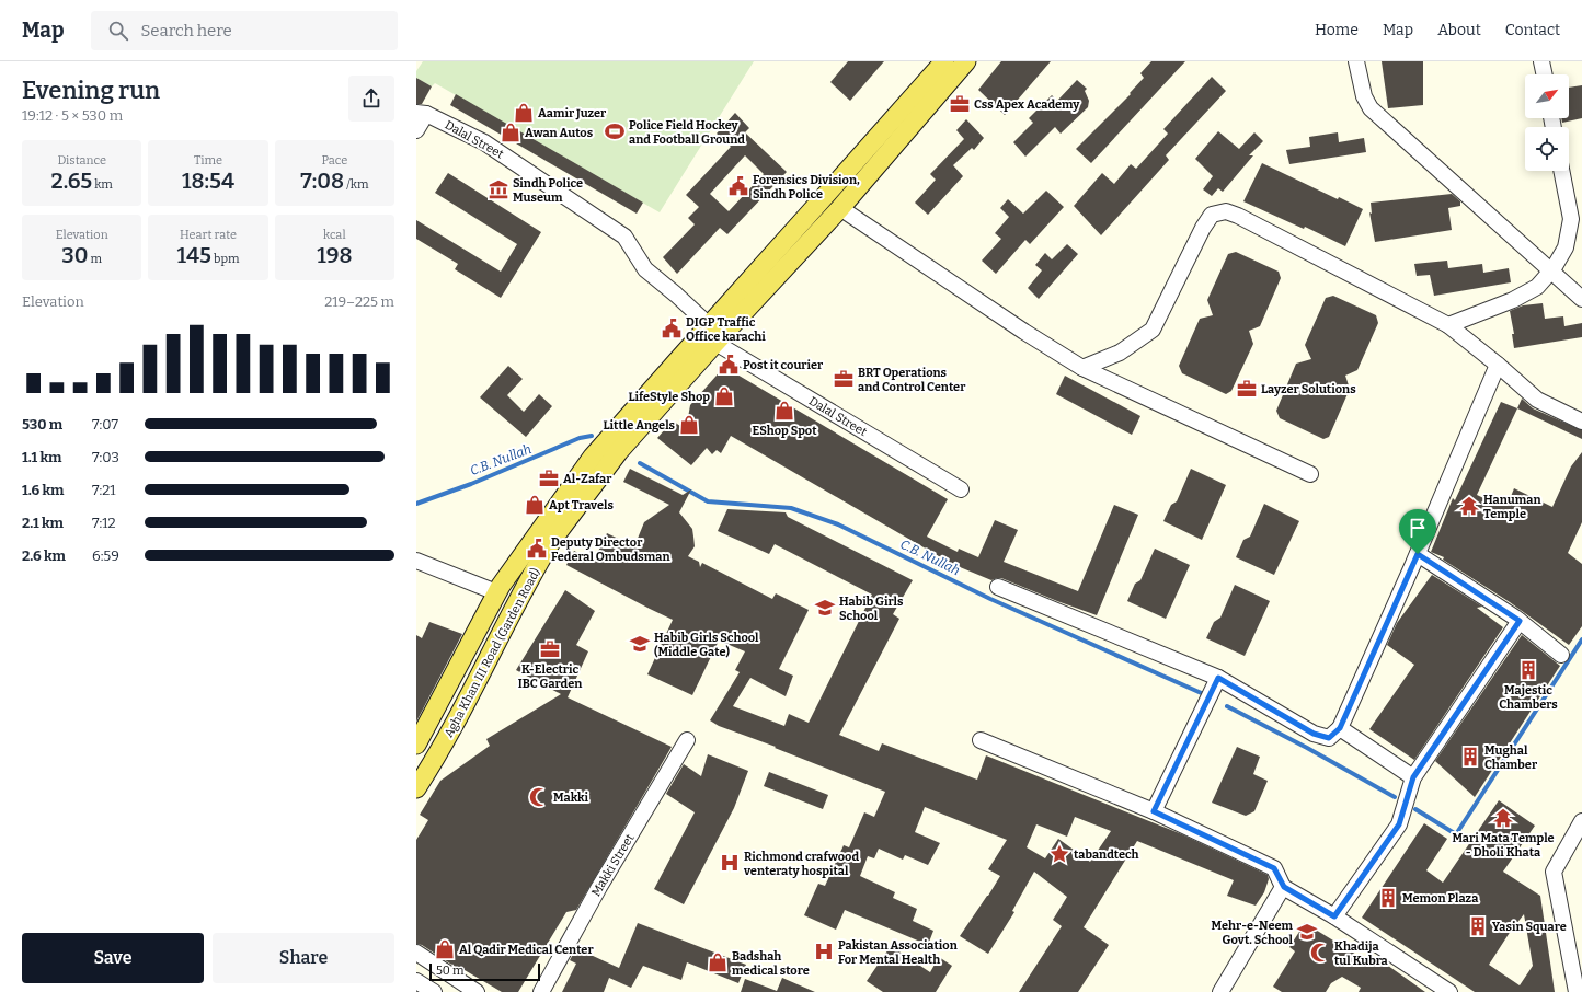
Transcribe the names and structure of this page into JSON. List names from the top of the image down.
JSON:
{
  "streets": {
    "main road": ["Agha Khan III Road (Garden Road)"],
    "street": ["Dalal Street", "Makki Street"]
  },
  "crossings": [
    ["Dalal Street", "Agha Khan III Road (Garden Road)"]
  ],
  "water": ["C.B. Nullah"],
  "places": {
    "office": [
      "Css Apex Academy",
      "BRT Operations and Control Center",
      "Layzer Solutions",
      "Al-Zafar",
      "K-Electric IBC Garden"
    ],
    "shop": [
      "Aamir Juzer",
      "Awan Autos",
      "LifeStyle Shop",
      "EShop Spot",
      "Little Angels",
      "Apt Travels",
      "Al Qadir Medical Center",
      "Badshah medical store"
    ],
    "sports": ["Police Field Hockey and Football Ground"],
    "public building": [
      "Forensics Division, Sindh Police",
      "DIGP Traffic Office karachi",
      "Post it courier",
      "Deputy Director Federal Ombudsman"
    ],
    "museum": ["Sindh Police Museum"],
    "temple": ["Hanuman Temple", "Mari Mata Temple - Dholi Khata"],
    "school or university": ["Habib Girls School", "Habib Girls School (Middle Gate)", "Mehr-e-Neem Govt. School"],
    "building": [
      "Majestic Chambers",
      "Mughal Chamber",
      "Memon Plaza",
      "Yasin Square"
    ],
    "mosque": ["Makki", "Khadija tul Kubra"],
    "place": ["tabandtech"],
    "hospital": ["Richmond crafwood venteraty hospital", "Pakistan Association For Mental Health"]
  },
  "scale_bar": "50 m",
  "north": "top right",
  "page": {
    "header": "Map",
    "search": "Search here",
    "nav": [
      "Home",
      "Map",
      "About",
      "Contact"
    ],
    "heading": ["Evening run", "19:12 · 5 × 530 m"],
    "stats": [
      ["Distance", "2.65 km"],
      ["Time", "18:54"],
      ["Pace", "7:08 /km"],
      ["Elevation", "30 m"],
      ["Heart rate", "145 bpm"],
      ["kcal", "198"]
    ],
    "chart": ["Elevation", "219–225 m"],
    "list": [
      {
        "name": "530 m",
        "note": "7:07"
      },
      {
        "name": "1.1 km",
        "note": "7:03"
      },
      {
        "name": "1.6 km",
        "note": "7:21"
      },
      {
        "name": "2.1 km",
        "note": "7:12"
      },
      {
        "name": "2.6 km",
        "note": "6:59"
      }
    ],
    "buttons": ["Save", "Share"],
    "scale": "50 m"
  }
}
